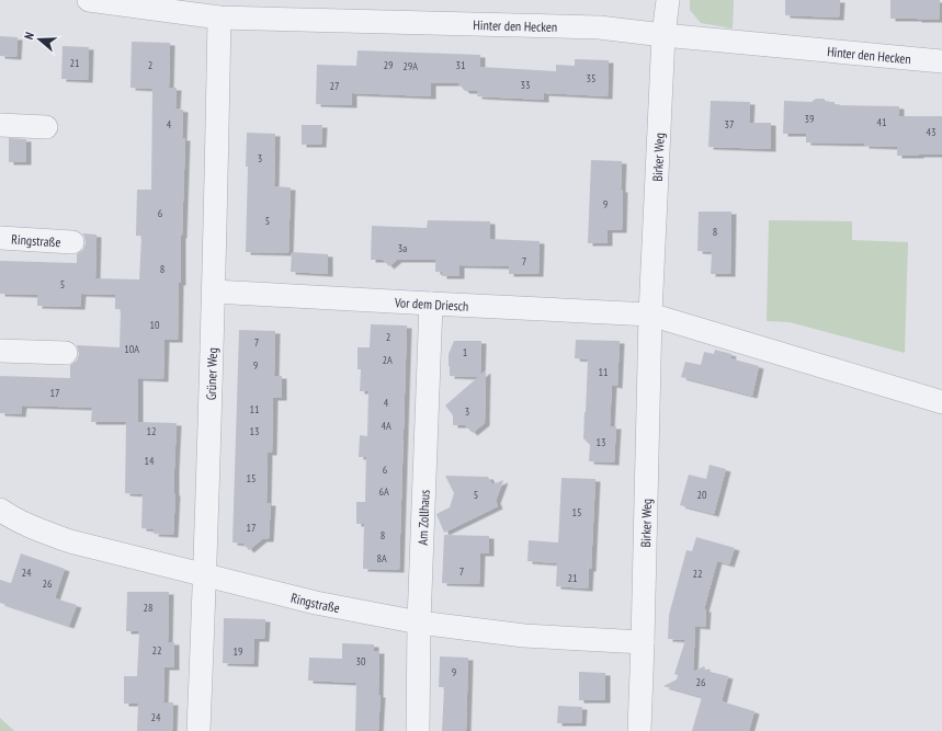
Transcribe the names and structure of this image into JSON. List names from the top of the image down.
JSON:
{
  "streets": {
    "street": [
      "Hinter den Hecken",
      "Birker Weg",
      "Ringstraße",
      "Vor dem Driesch",
      "Grüner Weg",
      "Am Zollhaus"
    ]
  },
  "crossings": [
    ["Hinter den Hecken", "Birker Weg"],
    ["Hinter den Hecken", "Grüner Weg"],
    ["Birker Weg", "Ringstraße"],
    ["Birker Weg", "Vor dem Driesch"],
    ["Ringstraße", "Grüner Weg"],
    ["Ringstraße", "Am Zollhaus"],
    ["Vor dem Driesch", "Grüner Weg"],
    ["Vor dem Driesch", "Am Zollhaus"]
  ],
  "house_numbers": [
    "21",
    "2",
    "29",
    "31",
    "29A",
    "35",
    "33",
    "27",
    "39",
    "41",
    "4",
    "37",
    "43",
    "3",
    "9",
    "6",
    "5",
    "8",
    "3a",
    "7",
    "8",
    "5",
    "10",
    "2",
    "7",
    "10A",
    "1",
    "2A",
    "9",
    "11",
    "17",
    "4",
    "11",
    "3",
    "4A",
    "12",
    "13",
    "13",
    "14",
    "6",
    "15",
    "6A",
    "5",
    "20",
    "15",
    "17",
    "8",
    "8A",
    "7",
    "24",
    "22",
    "21",
    "26",
    "28",
    "22",
    "19",
    "30",
    "9",
    "26",
    "24"
  ],
  "north": "left"
}
